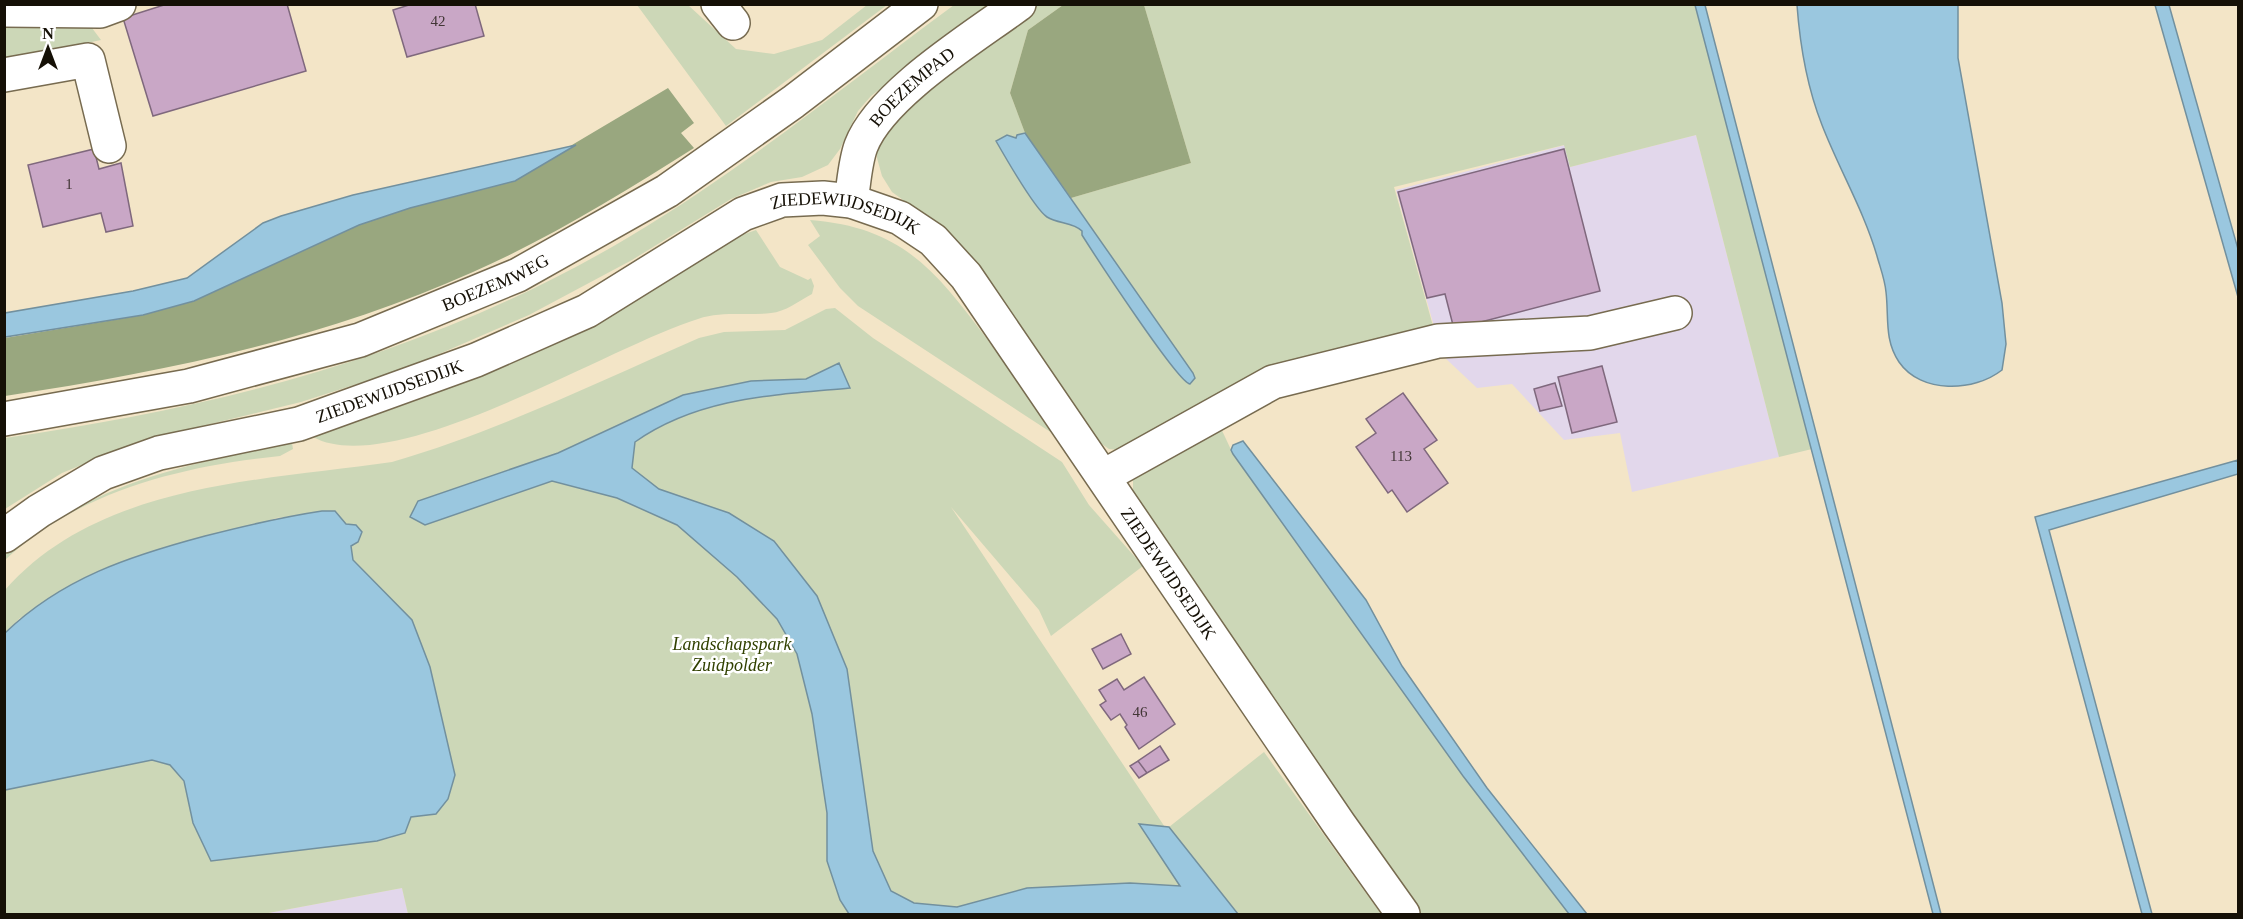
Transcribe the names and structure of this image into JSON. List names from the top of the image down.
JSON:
{
  "streets": {
    "street": ["BOEZEMPAD", "ZIEDEWIJDSEDIJK", "BOEZEMWEG"]
  },
  "crossings": [
    ["BOEZEMPAD", "ZIEDEWIJDSEDIJK"]
  ],
  "parks": ["Landschapspark Zuidpolder"],
  "house_numbers": [
    "42",
    "1",
    "113",
    "46"
  ],
  "north": "top"
}
